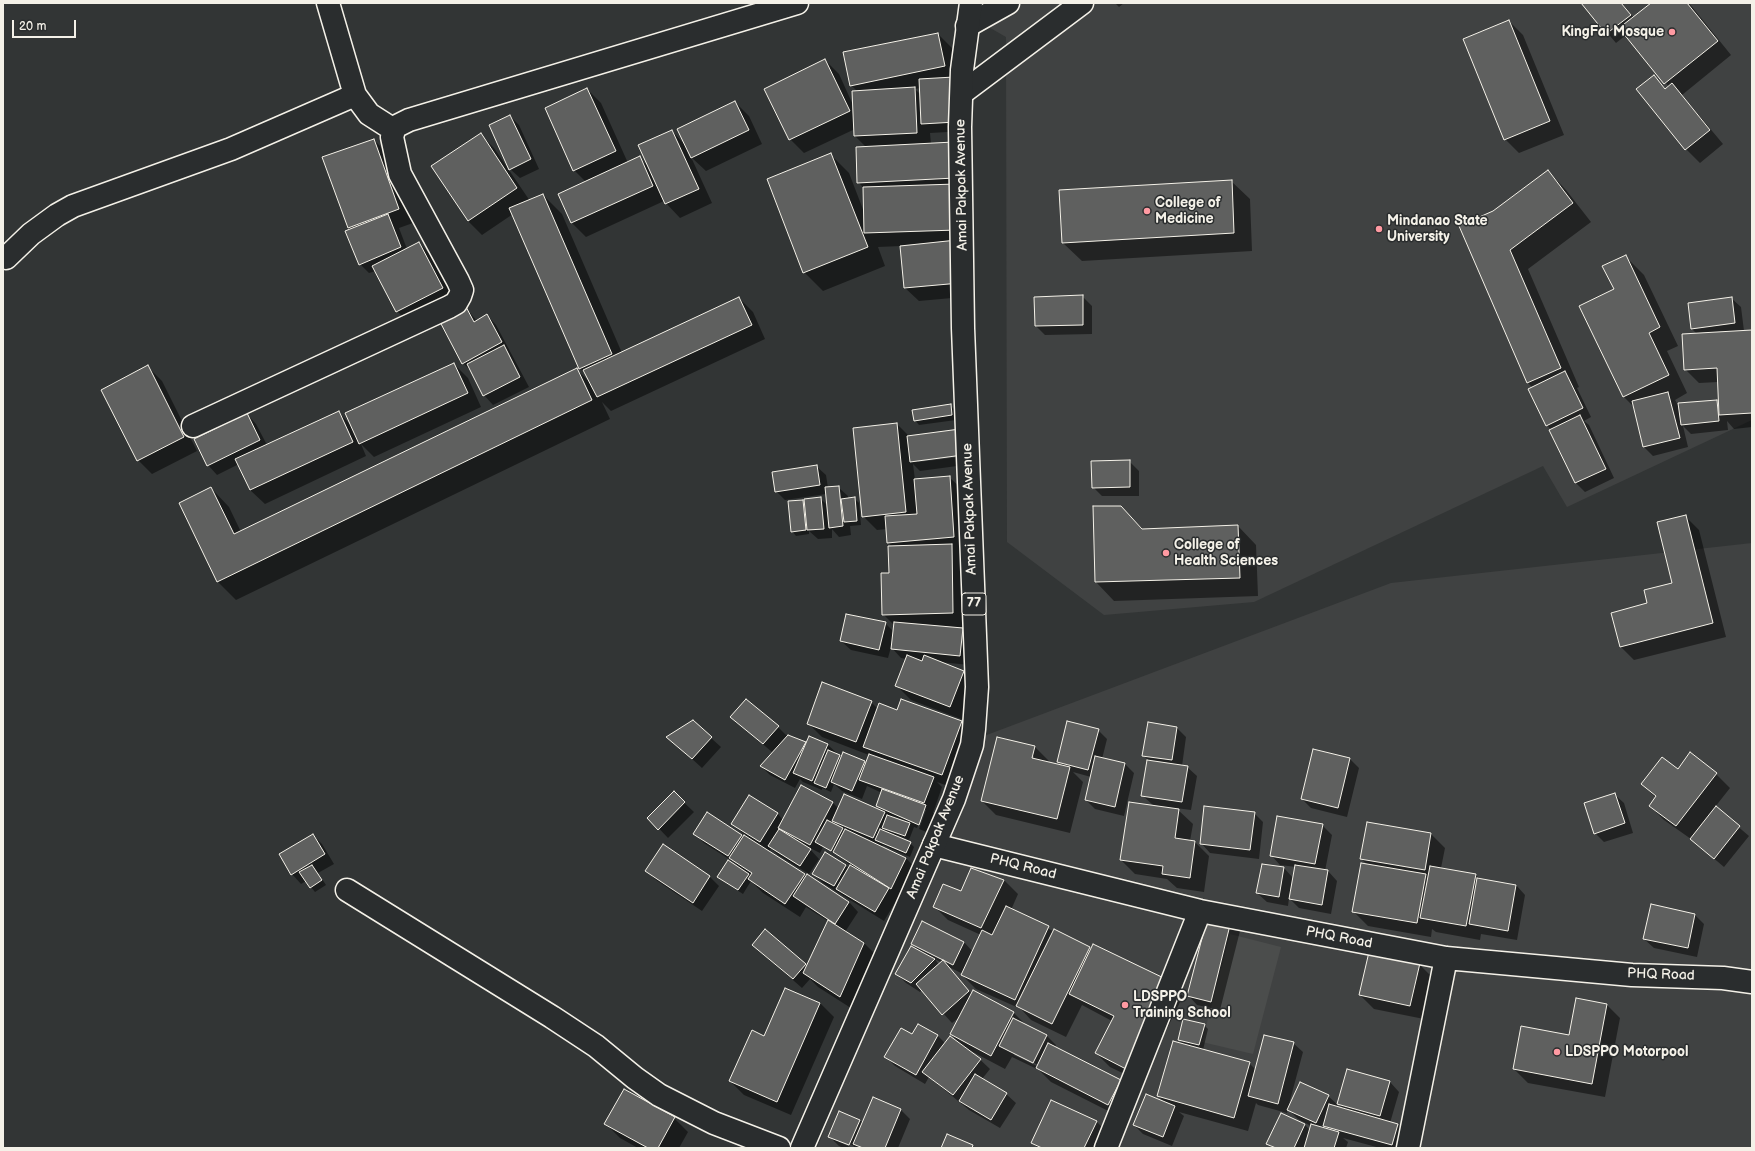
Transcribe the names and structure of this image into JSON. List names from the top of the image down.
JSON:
{
  "streets": {
    "main road": ["Amai Pakpak Avenue", "77", "PHQ Road"]
  },
  "crossings": [
    ["Amai Pakpak Avenue", "PHQ Road"]
  ],
  "places": [
    "KingFai Mosque",
    "College of Medicine",
    "Mindanao State University",
    "College of Health Sciences",
    "LDSPPO Training School",
    "LDSPPO Motorpool"
  ],
  "scale_bar": "20 m"
}
